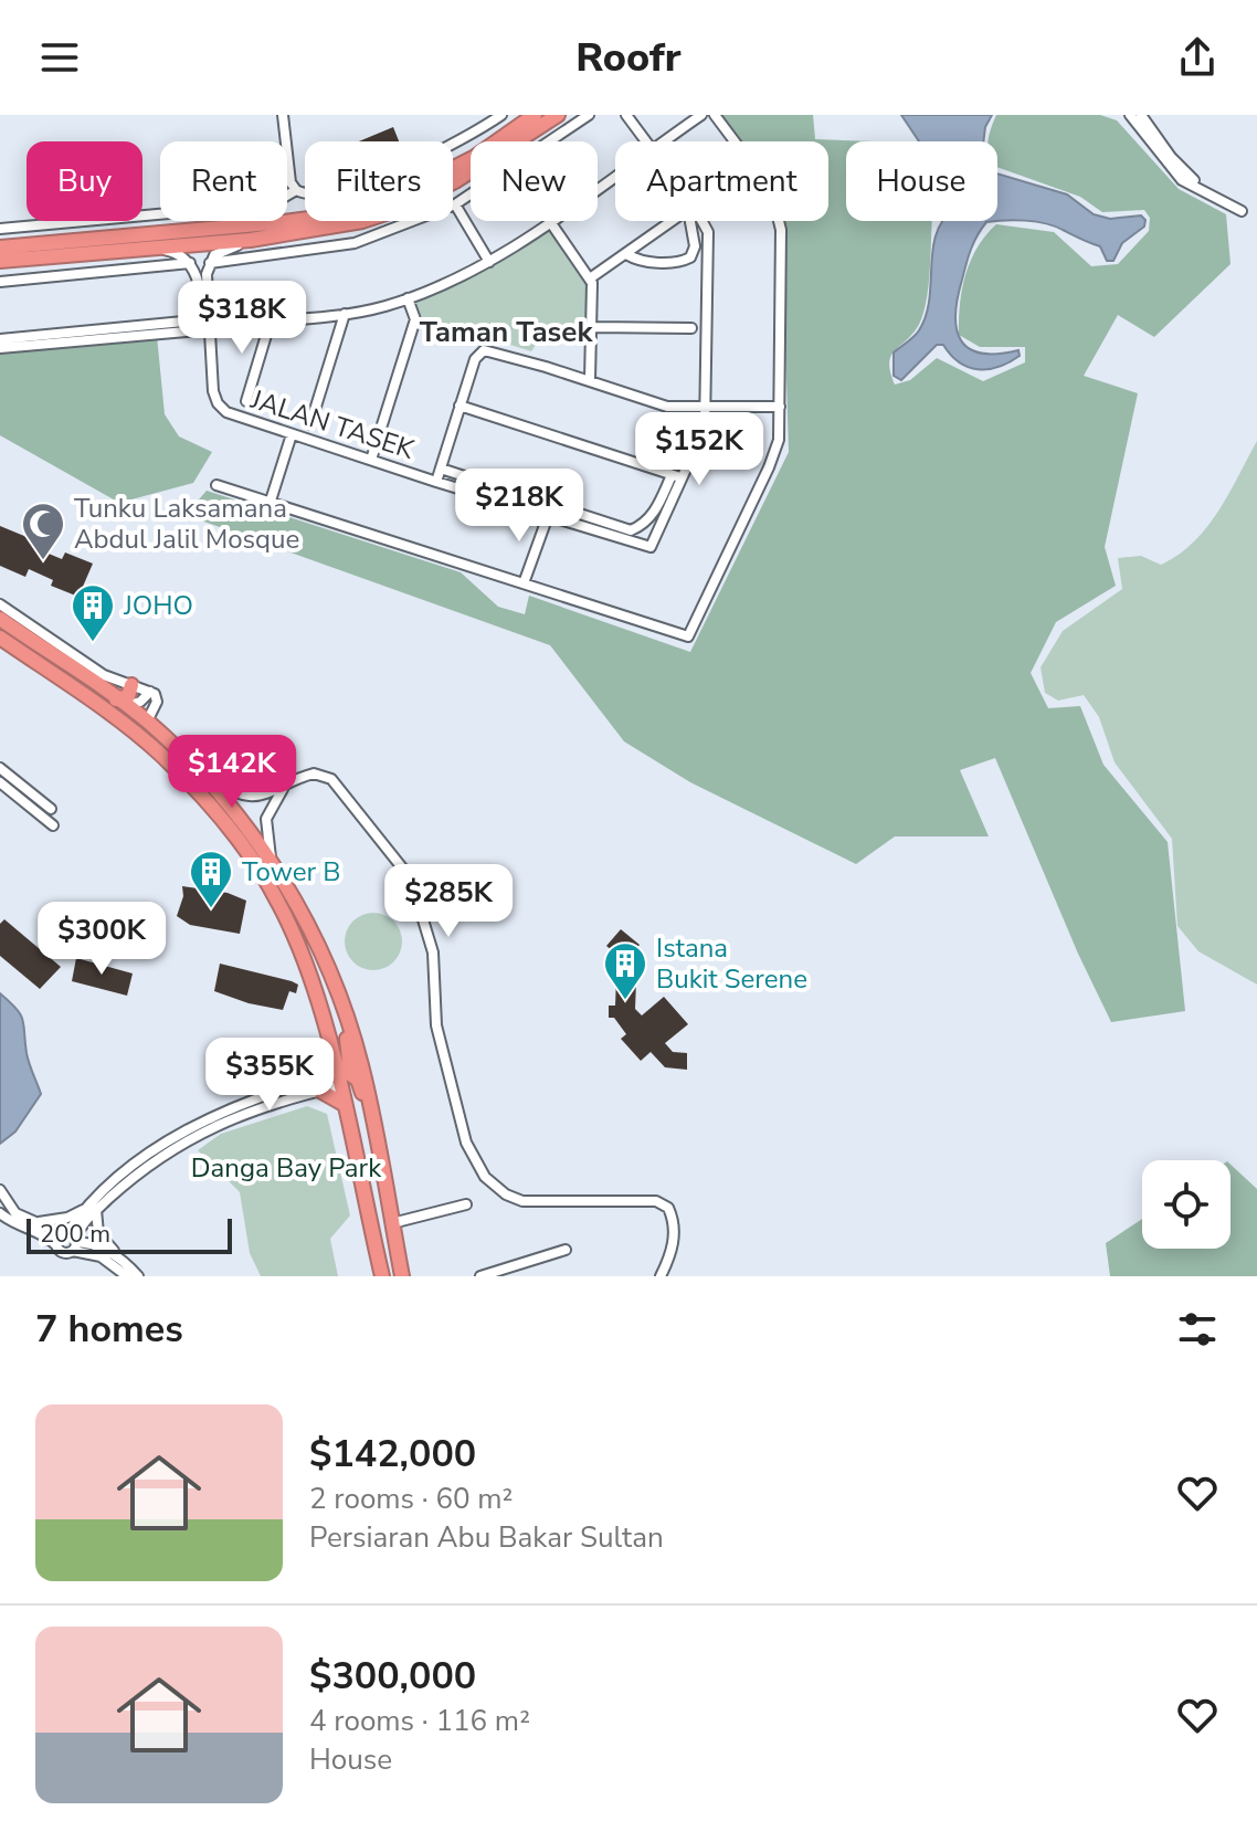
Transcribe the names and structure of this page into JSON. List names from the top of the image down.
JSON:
{
  "streets": {
    "street": ["JALAN TASEK"]
  },
  "districts": ["Taman Tasek"],
  "parks": ["Danga Bay Park"],
  "places": {
    "mosque": ["Tunku Laksamana Abdul Jalil Mosque"],
    "building": ["JOHO", "Tower B", "Istana Bukit Serene"]
  },
  "scale_bar": "200 m",
  "page": {
    "header": "Roofr",
    "chip": [
      "Buy",
      "Rent",
      "Filters",
      "New",
      "Apartment",
      "House"
    ],
    "price": [
      "$318K",
      "$152K",
      "$218K",
      "$142K",
      "$285K",
      "$300K",
      "$355K"
    ],
    "scale": "200 m",
    "heading": "7 homes",
    "list": [
      {
        "name": "$142,000",
        "note": "2 rooms · 60 m² · Persiaran Abu Bakar Sultan"
      },
      {
        "name": "$300,000",
        "note": "4 rooms · 116 m² · House"
      }
    ]
  }
}
